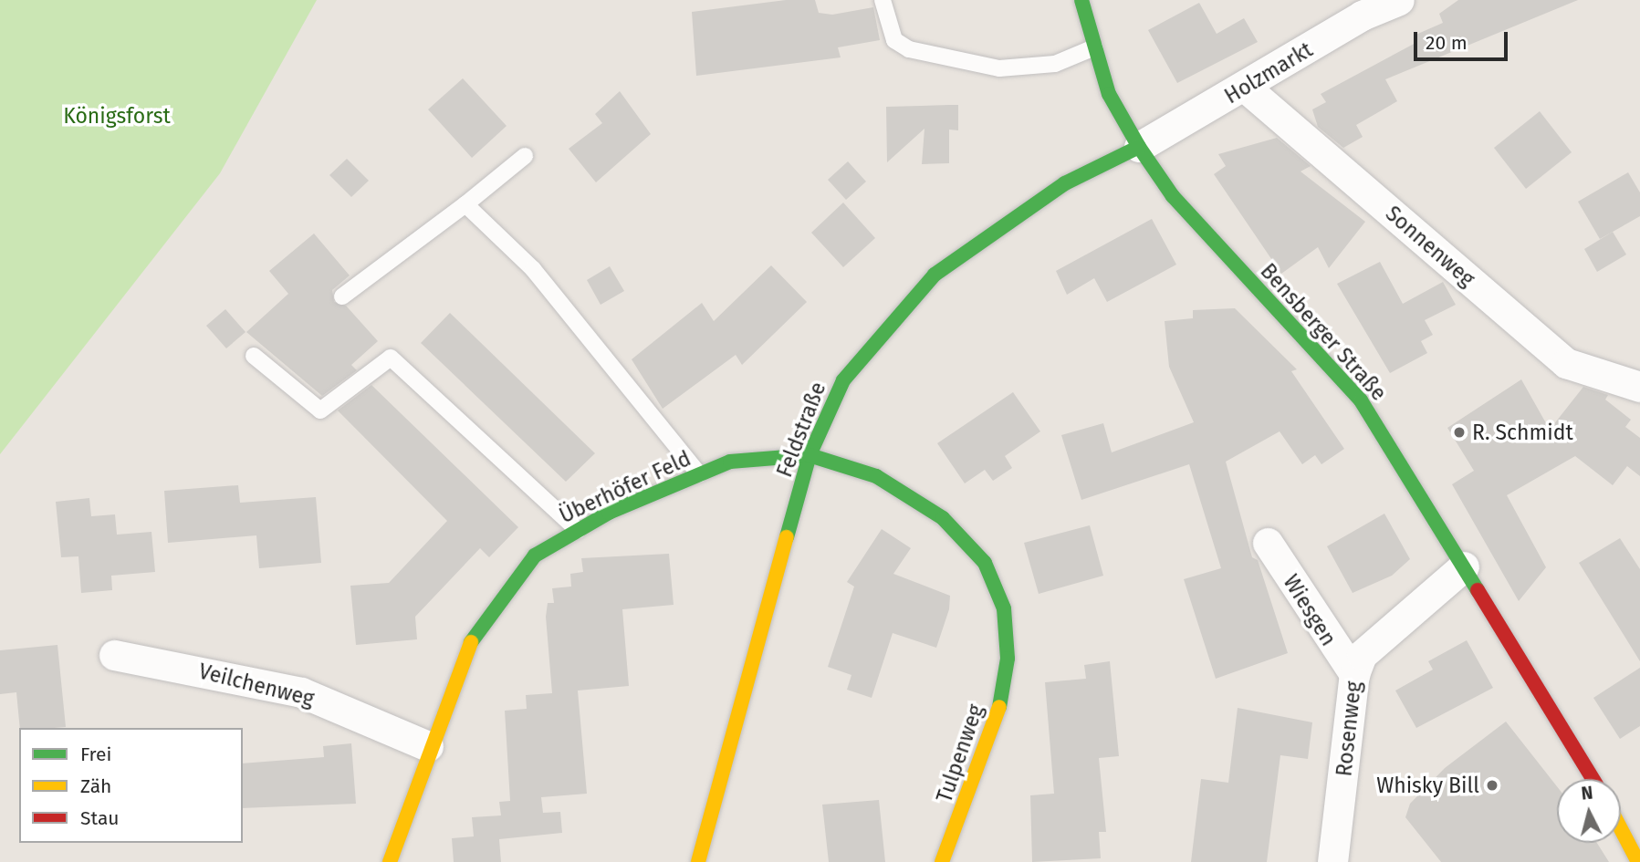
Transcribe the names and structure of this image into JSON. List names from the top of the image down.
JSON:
{
  "streets": {
    "main road": [
      "Bensberger Straße",
      "Feldstraße",
      "Überhöfer Feld",
      "Tulpenweg"
    ],
    "street": [
      "Holzmarkt",
      "Sonnenweg",
      "Wiesgen",
      "Veilchenweg",
      "Rosenweg"
    ]
  },
  "crossings": [
    ["Holzmarkt", "Sonnenweg"],
    ["Holzmarkt", "Bensberger Straße"],
    ["Holzmarkt", "Feldstraße"],
    ["Bensberger Straße", "Feldstraße"],
    ["Bensberger Straße", "Rosenweg"],
    ["Feldstraße", "Überhöfer Feld"],
    ["Feldstraße", "Tulpenweg"],
    ["Überhöfer Feld", "Veilchenweg"],
    ["Überhöfer Feld", "Tulpenweg"],
    ["Wiesgen", "Rosenweg"]
  ],
  "parks": ["Königsforst"],
  "places": ["R. Schmidt", "Whisky Bill"],
  "legend": ["Frei", "Zäh", "Stau"],
  "scale_bar": "20 m",
  "north": "top"
}
